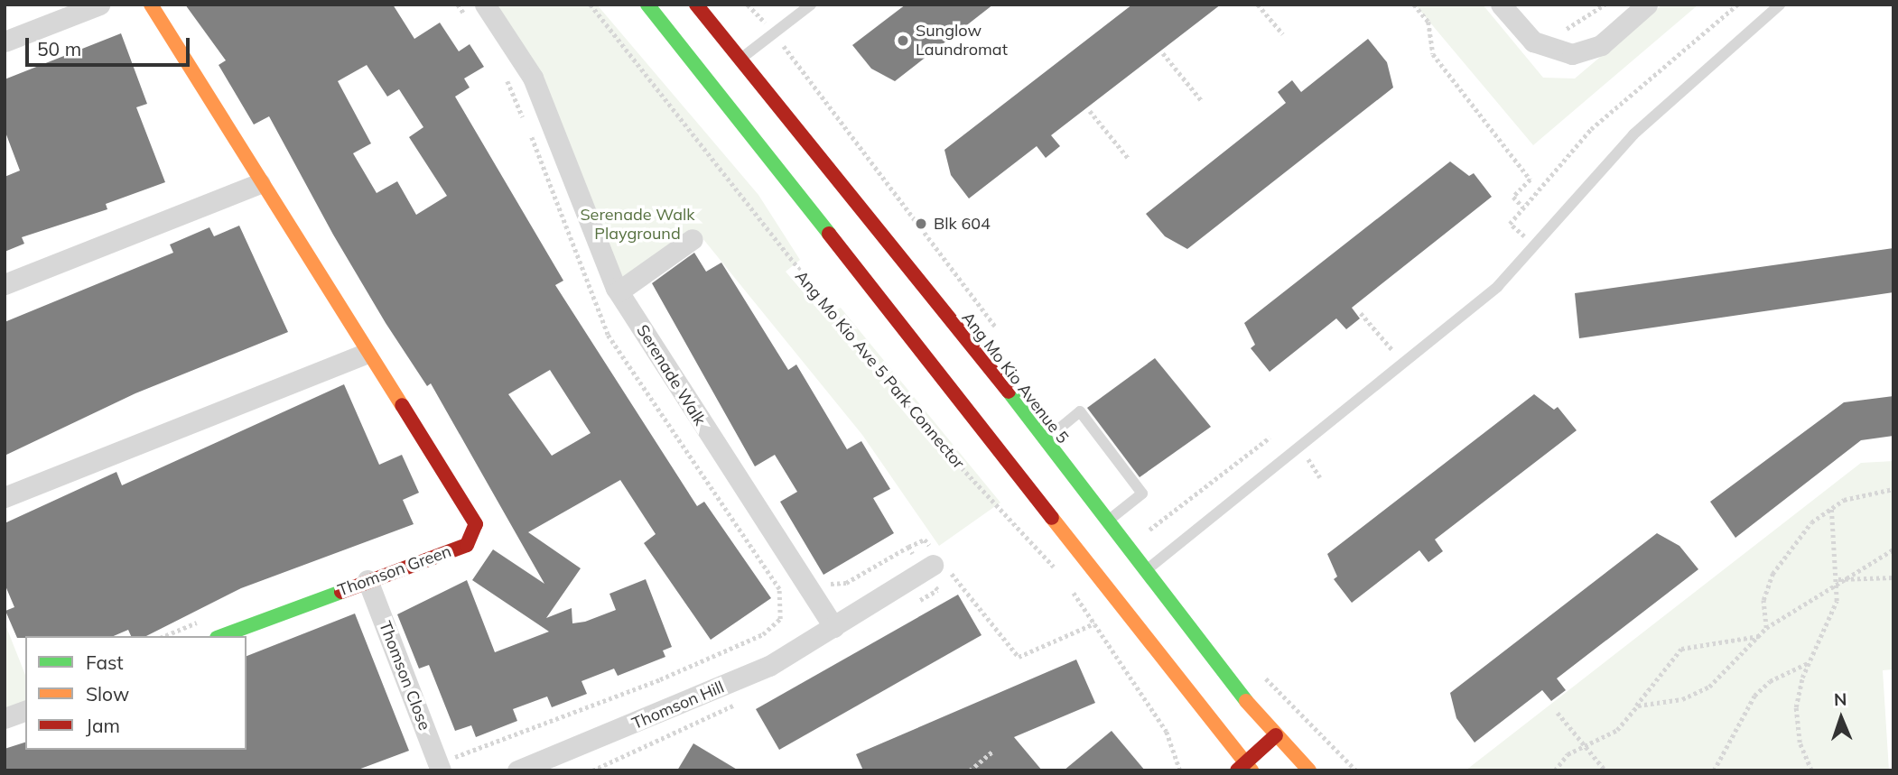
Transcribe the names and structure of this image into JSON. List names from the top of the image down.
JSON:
{
  "streets": {
    "main road": ["Ang Mo Kio Avenue 5", "Thomson Green"],
    "street": ["Serenade Walk", "Thomson Close", "Thomson Hill"],
    "path": ["Ang Mo Kio Ave 5 Park Connector"]
  },
  "crossings": [
    ["Serenade Walk", "Thomson Hill"],
    ["Thomson Green", "Thomson Close"]
  ],
  "parks": ["Serenade Walk Playground"],
  "places": ["Sunglow Laundromat", "Blk 604"],
  "legend": ["Fast", "Slow", "Jam"],
  "scale_bar": "50 m",
  "north": "top"
}
